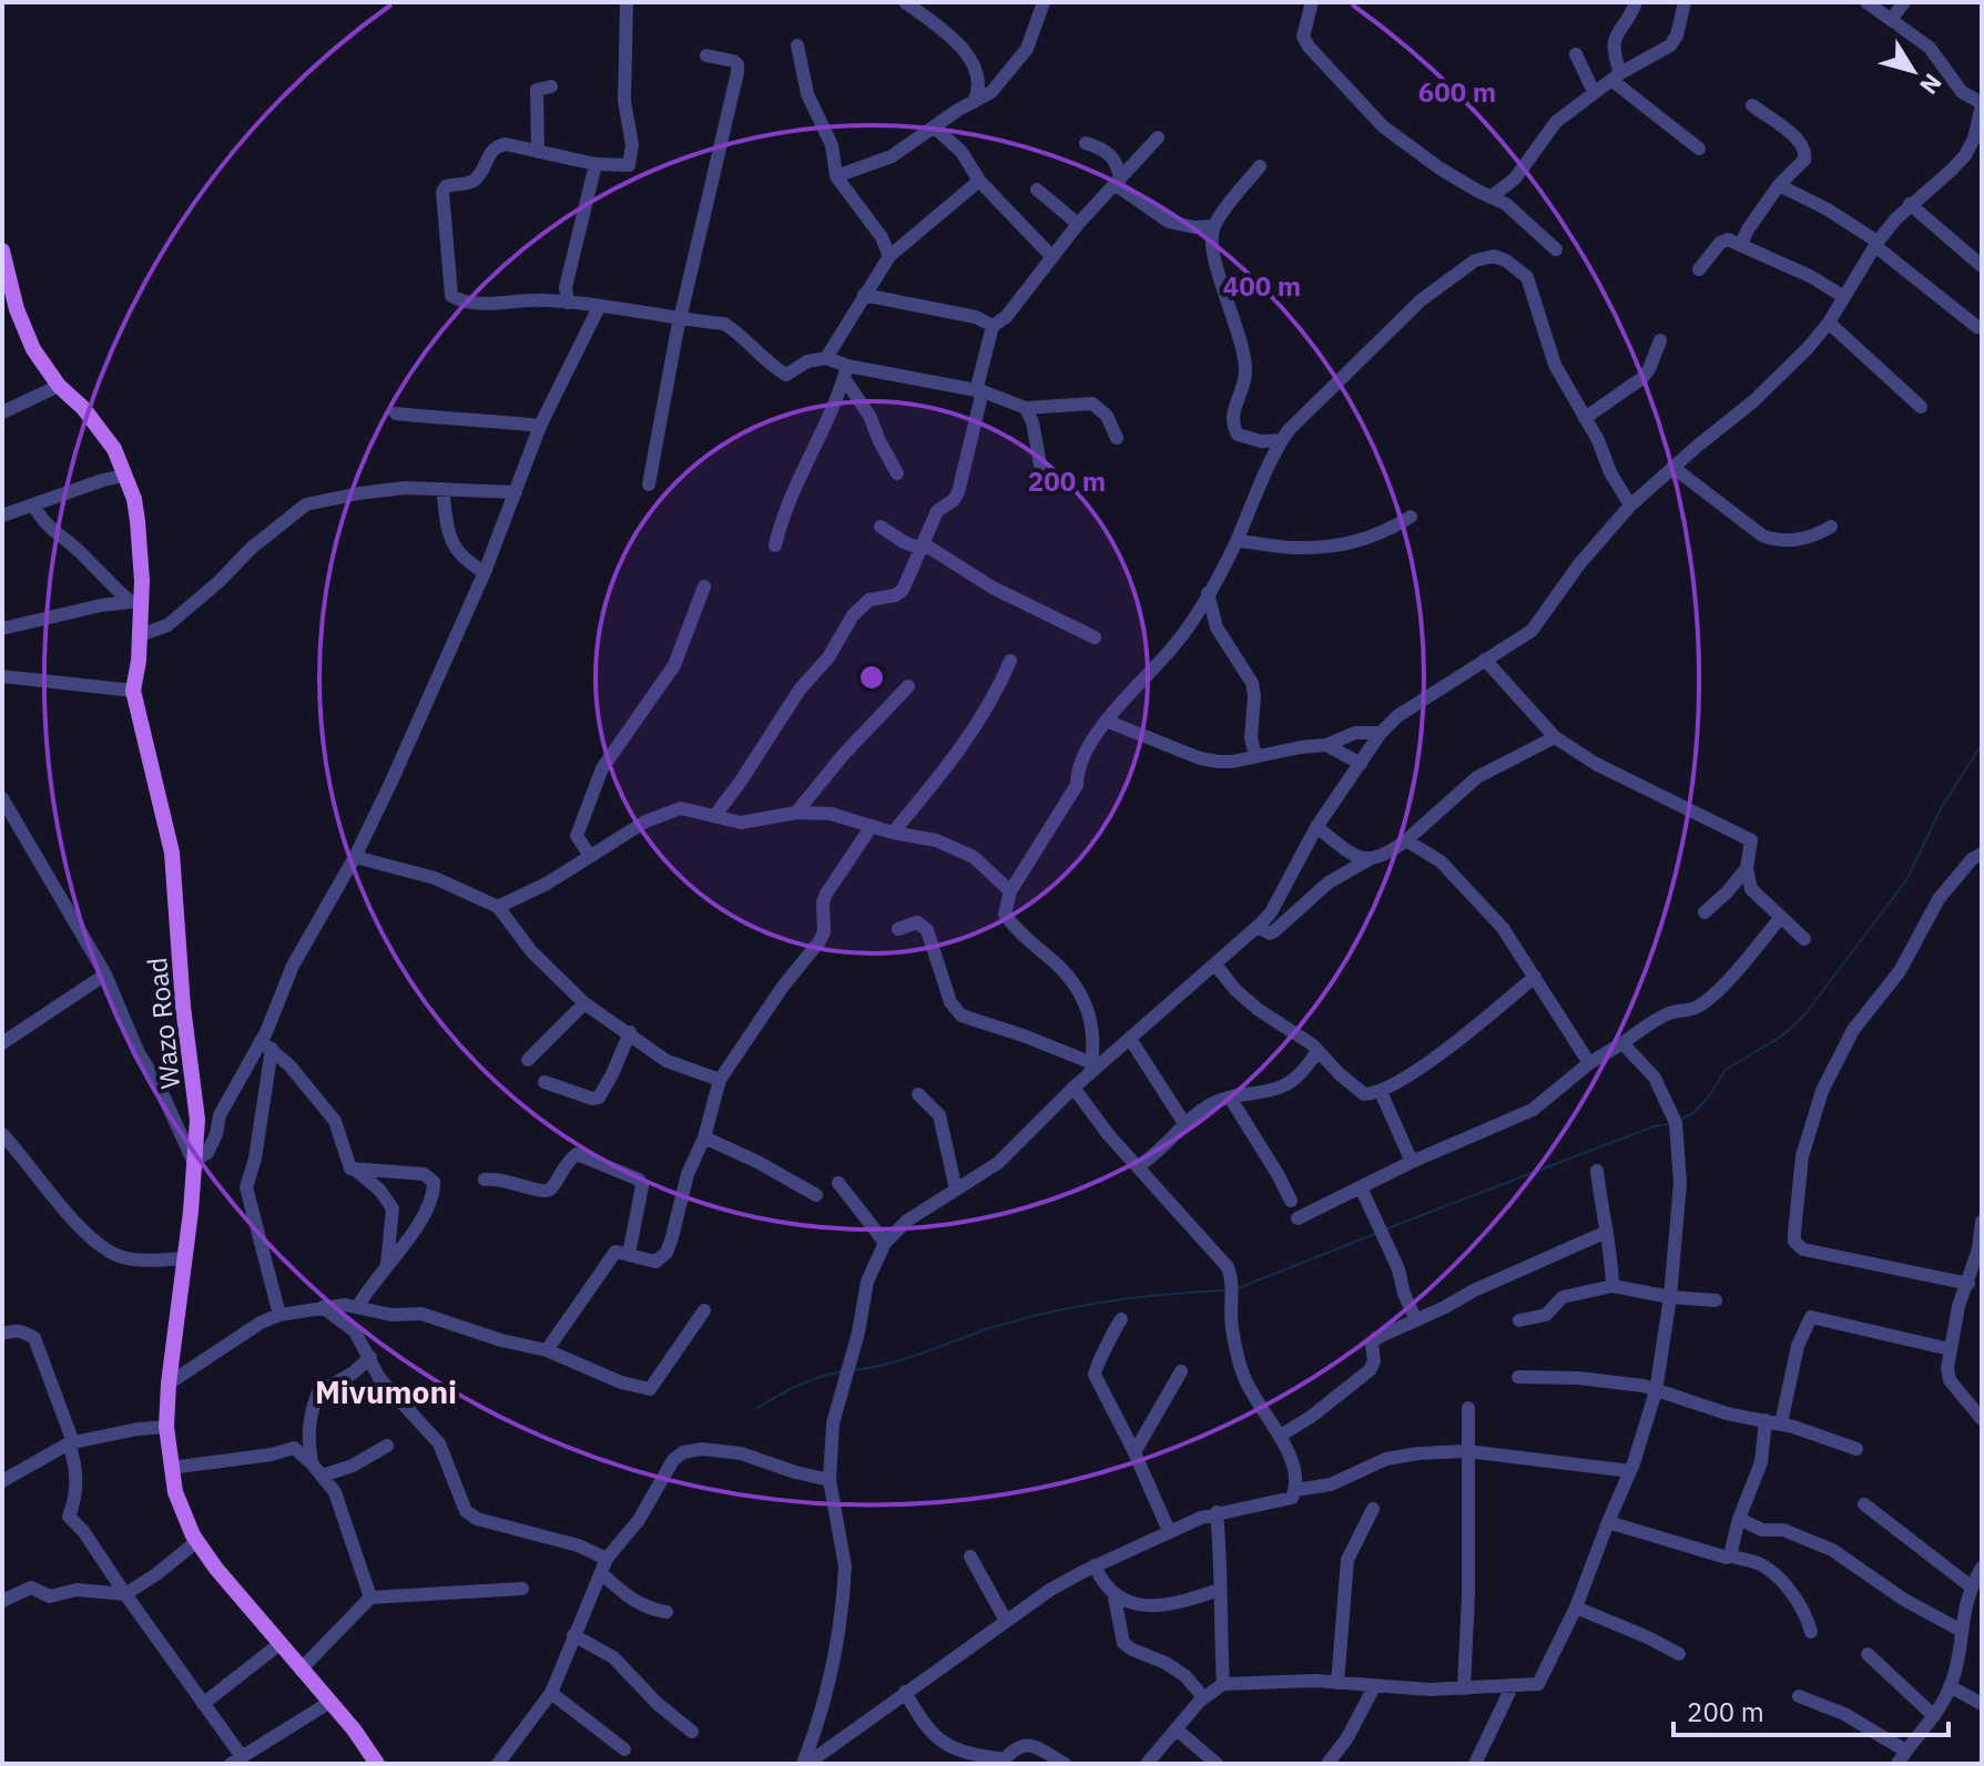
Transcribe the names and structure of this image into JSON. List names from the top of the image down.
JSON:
{
  "streets": {
    "main road": ["Wazo Road"]
  },
  "districts": ["Mivumoni"],
  "scale_bar": "200 m",
  "north": "bottom right",
  "rings": ["600 m", "400 m", "200 m"]
}
